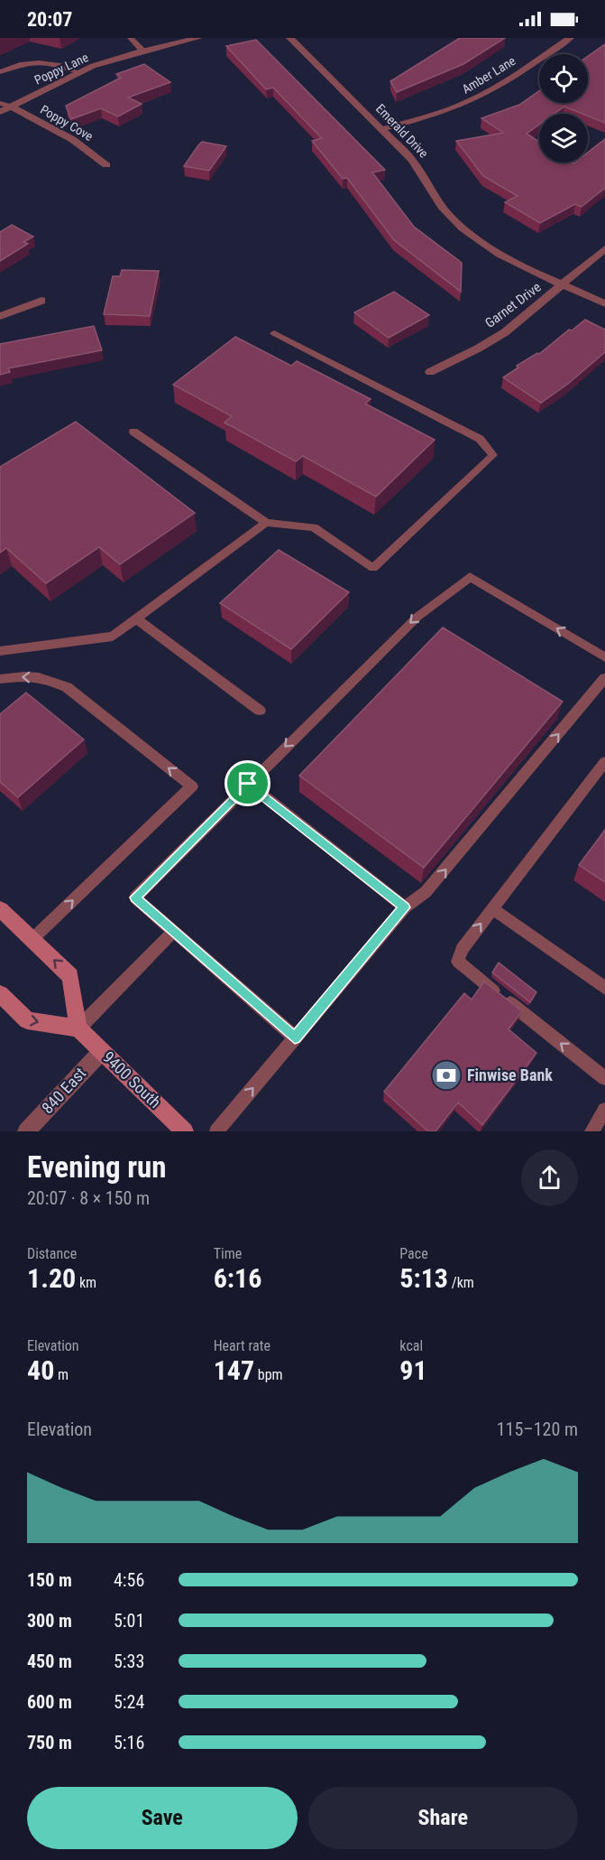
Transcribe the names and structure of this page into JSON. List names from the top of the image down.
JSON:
{
  "streets": {
    "main road": ["9400 South"],
    "street": [
      "Poppy Lane",
      "Amber Lane",
      "Poppy Cove",
      "Emerald Drive",
      "Garnet Drive",
      "840 East"
    ]
  },
  "crossings": [
    ["Poppy Lane", "Poppy Cove"],
    ["Amber Lane", "Emerald Drive"],
    ["Emerald Drive", "Garnet Drive"],
    ["9400 South", "840 East"]
  ],
  "places": {
    "bank": ["Finwise Bank"]
  },
  "page": {
    "status": "20:07",
    "heading": ["Evening run", "20:07 · 8 × 150 m"],
    "stats": [
      ["Distance", "1.20 km"],
      ["Time", "6:16"],
      ["Pace", "5:13 /km"],
      ["Elevation", "40 m"],
      ["Heart rate", "147 bpm"],
      ["kcal", "91"]
    ],
    "chart": ["Elevation", "115–120 m"],
    "list": [
      {
        "name": "150 m",
        "note": "4:56"
      },
      {
        "name": "300 m",
        "note": "5:01"
      },
      {
        "name": "450 m",
        "note": "5:33"
      },
      {
        "name": "600 m",
        "note": "5:24"
      },
      {
        "name": "750 m",
        "note": "5:16"
      }
    ],
    "buttons": ["Save", "Share"]
  }
}
